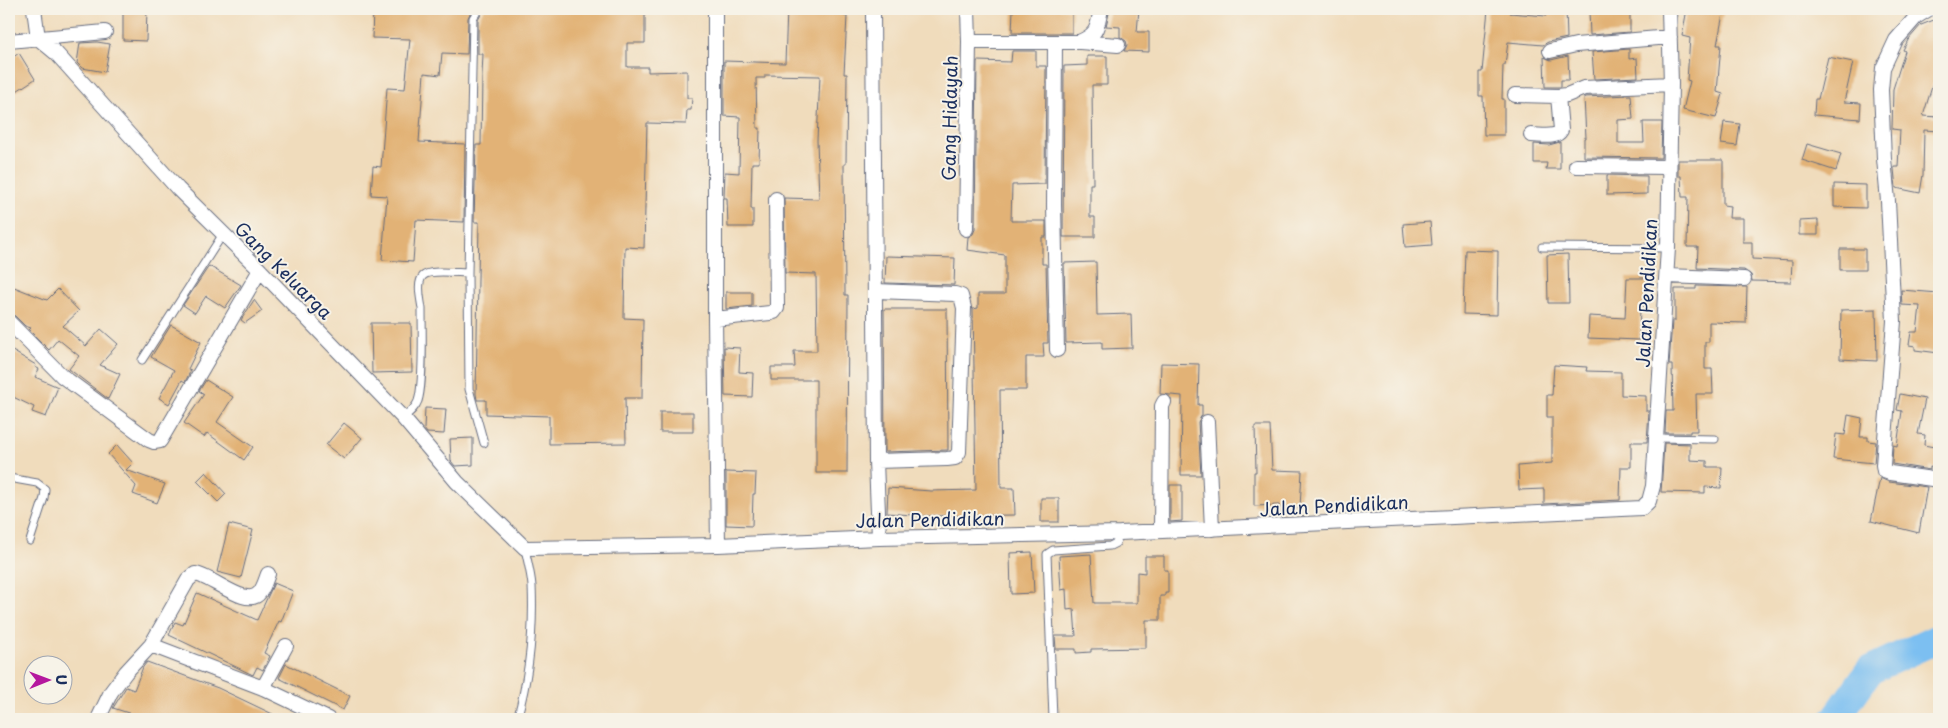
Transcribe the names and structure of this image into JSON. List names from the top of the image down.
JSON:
{
  "streets": {
    "street": ["Gang Hidayah", "Gang Keluarga", "Jalan Pendidikan"]
  },
  "crossings": [
    ["Gang Keluarga", "Jalan Pendidikan"]
  ],
  "north": "right"
}
